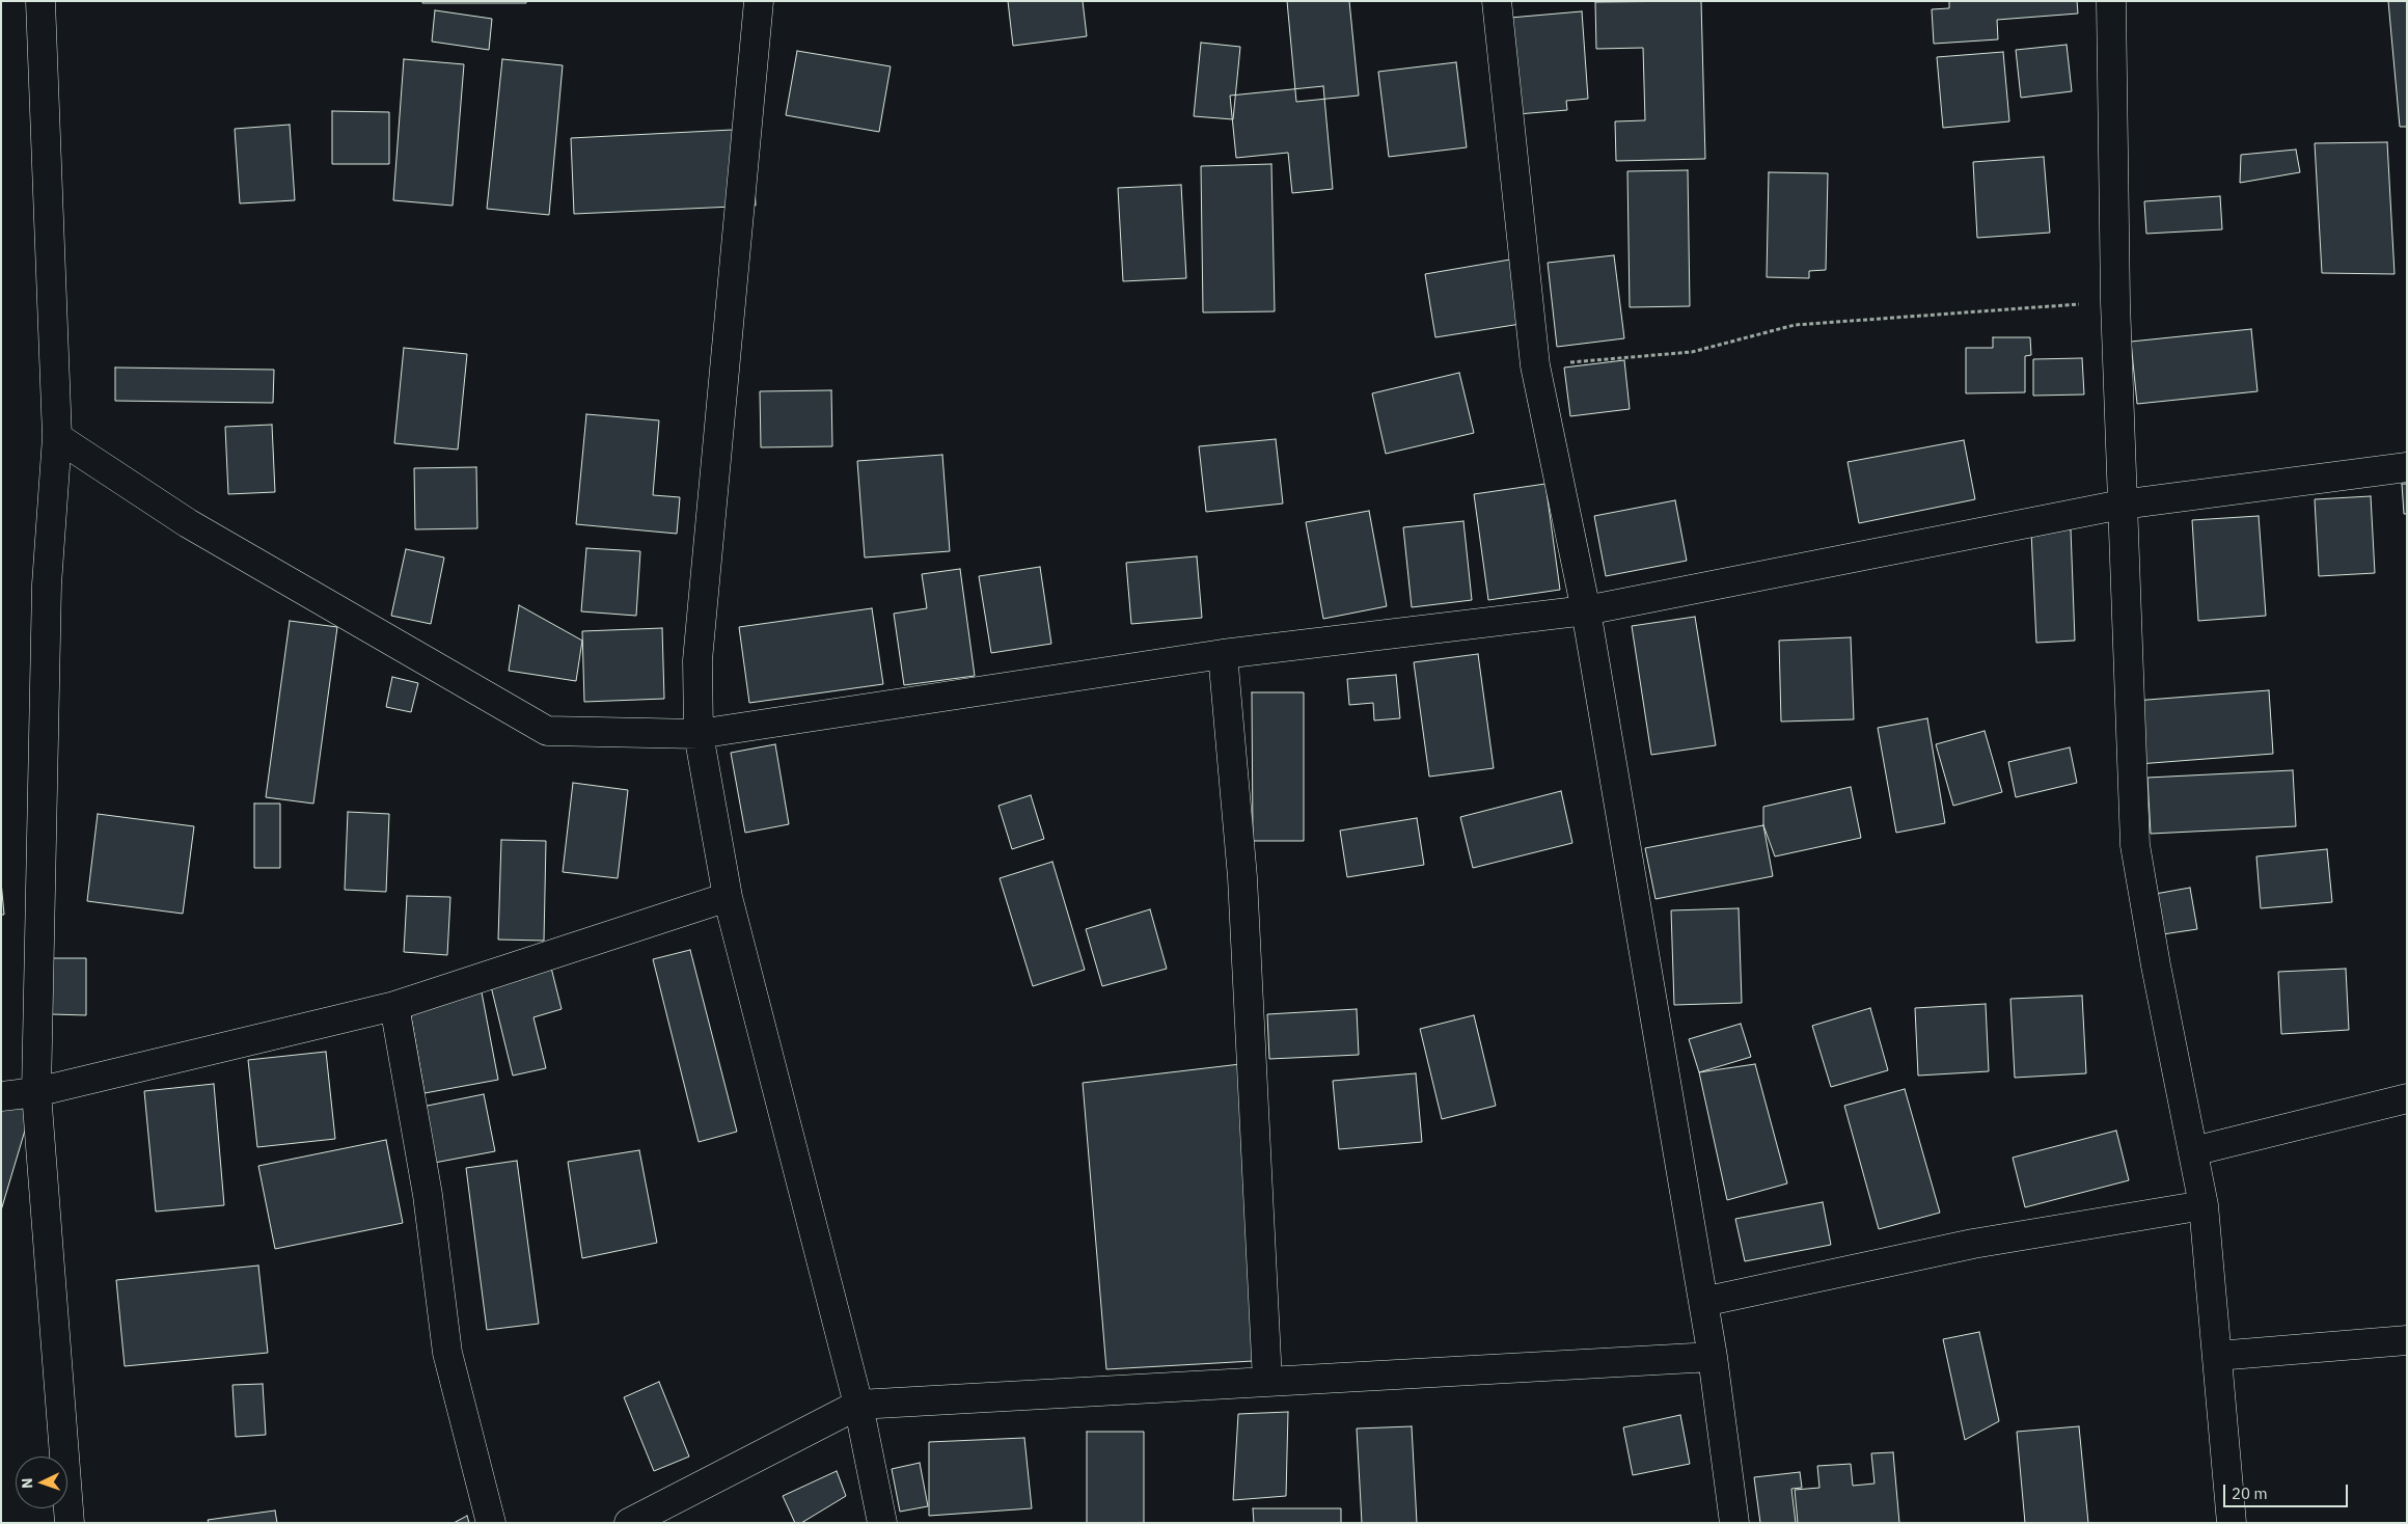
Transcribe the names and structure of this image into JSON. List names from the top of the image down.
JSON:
{
  "scale_bar": "20 m",
  "north": "left"
}
